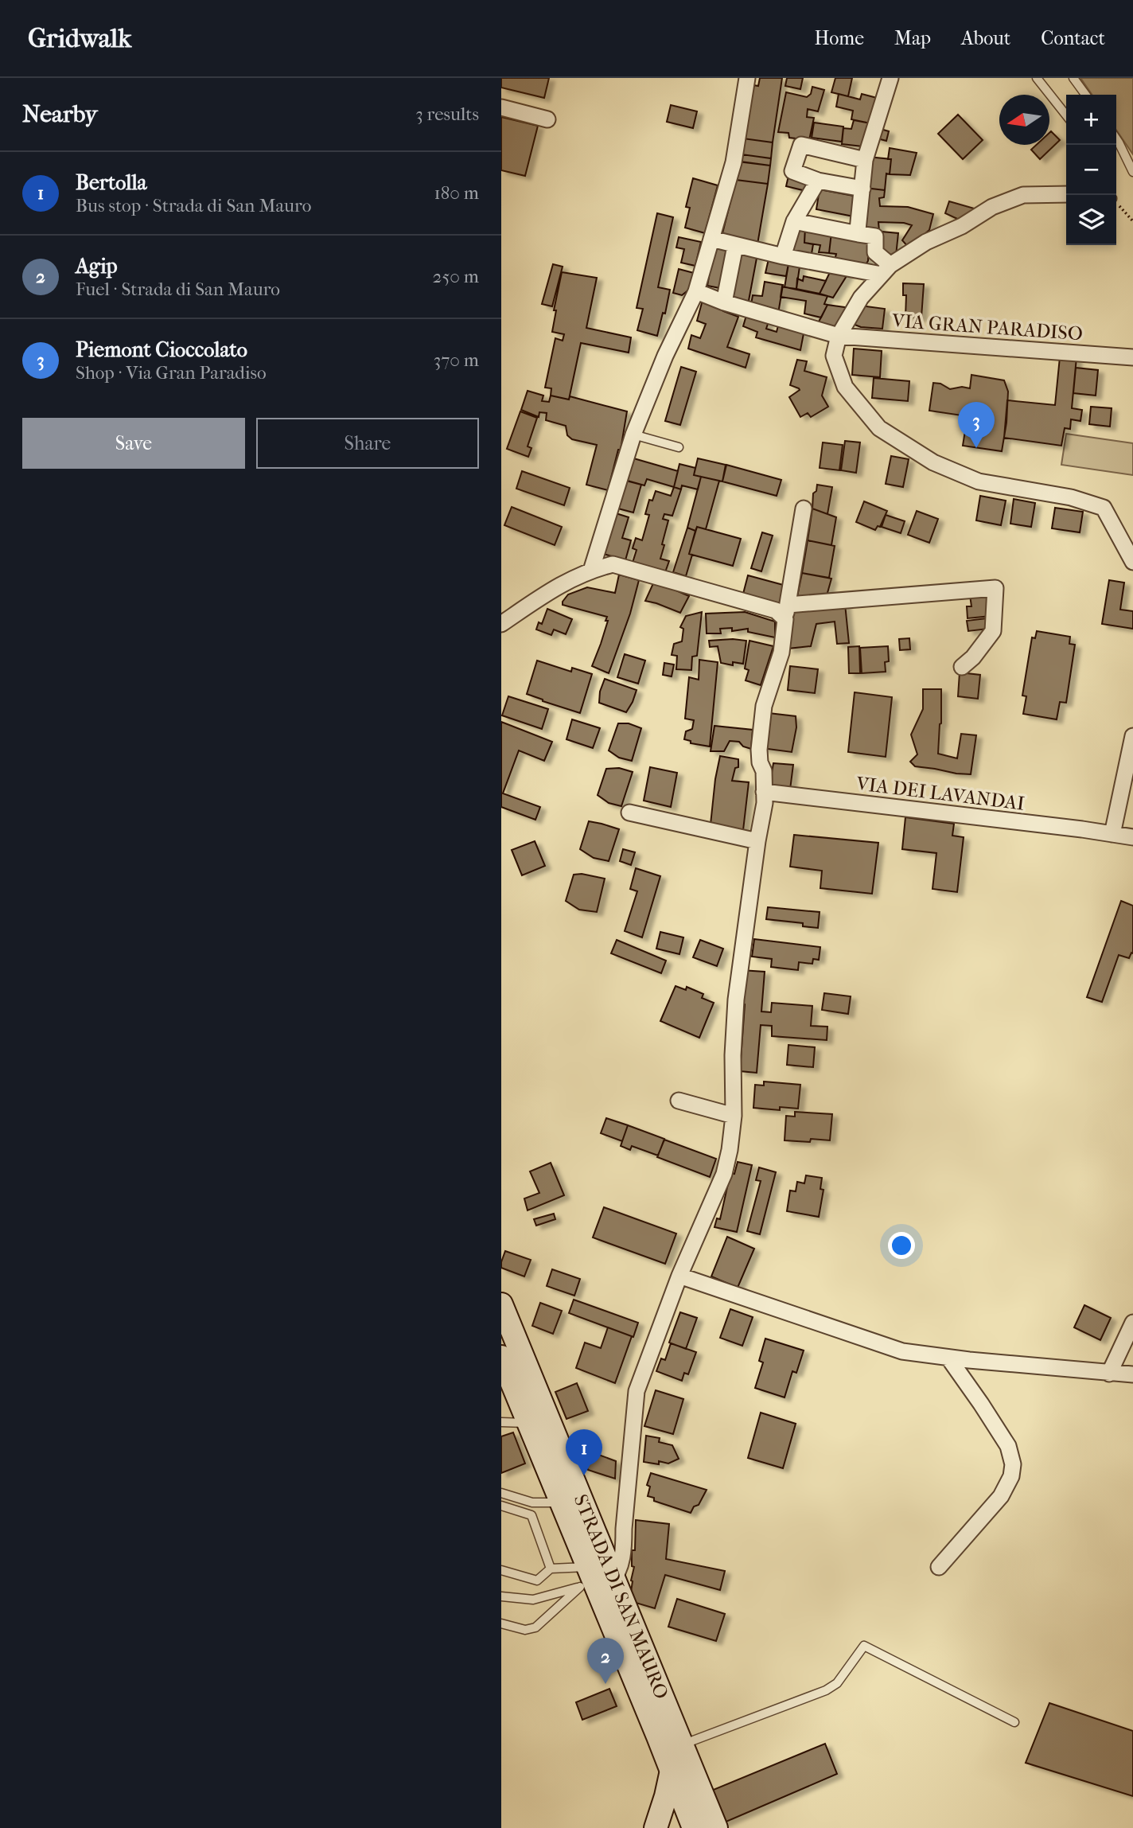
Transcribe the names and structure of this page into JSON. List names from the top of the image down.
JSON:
{
  "streets": {
    "main road": ["STRADA DI SAN MAURO"],
    "street": ["VIA GRAN PARADISO", "VIA DEI LAVANDAI"]
  },
  "north": "left",
  "page": {
    "header": "Gridwalk",
    "nav": [
      "Home",
      "Map",
      "About",
      "Contact"
    ],
    "heading": ["Nearby", "3 results"],
    "map_buttons": ["+", "−"],
    "list": [
      {
        "mark": "1",
        "name": "Bertolla",
        "note": "Bus stop · Strada di San Mauro",
        "value": "180 m"
      },
      {
        "mark": "2",
        "name": "Agip",
        "note": "Fuel · Strada di San Mauro",
        "value": "250 m"
      },
      {
        "mark": "3",
        "name": "Piemont Cioccolato",
        "note": "Shop · Via Gran Paradiso",
        "value": "370 m"
      }
    ],
    "buttons": ["Save", "Share"],
    "pins": ["3", "1", "2"]
  }
}
